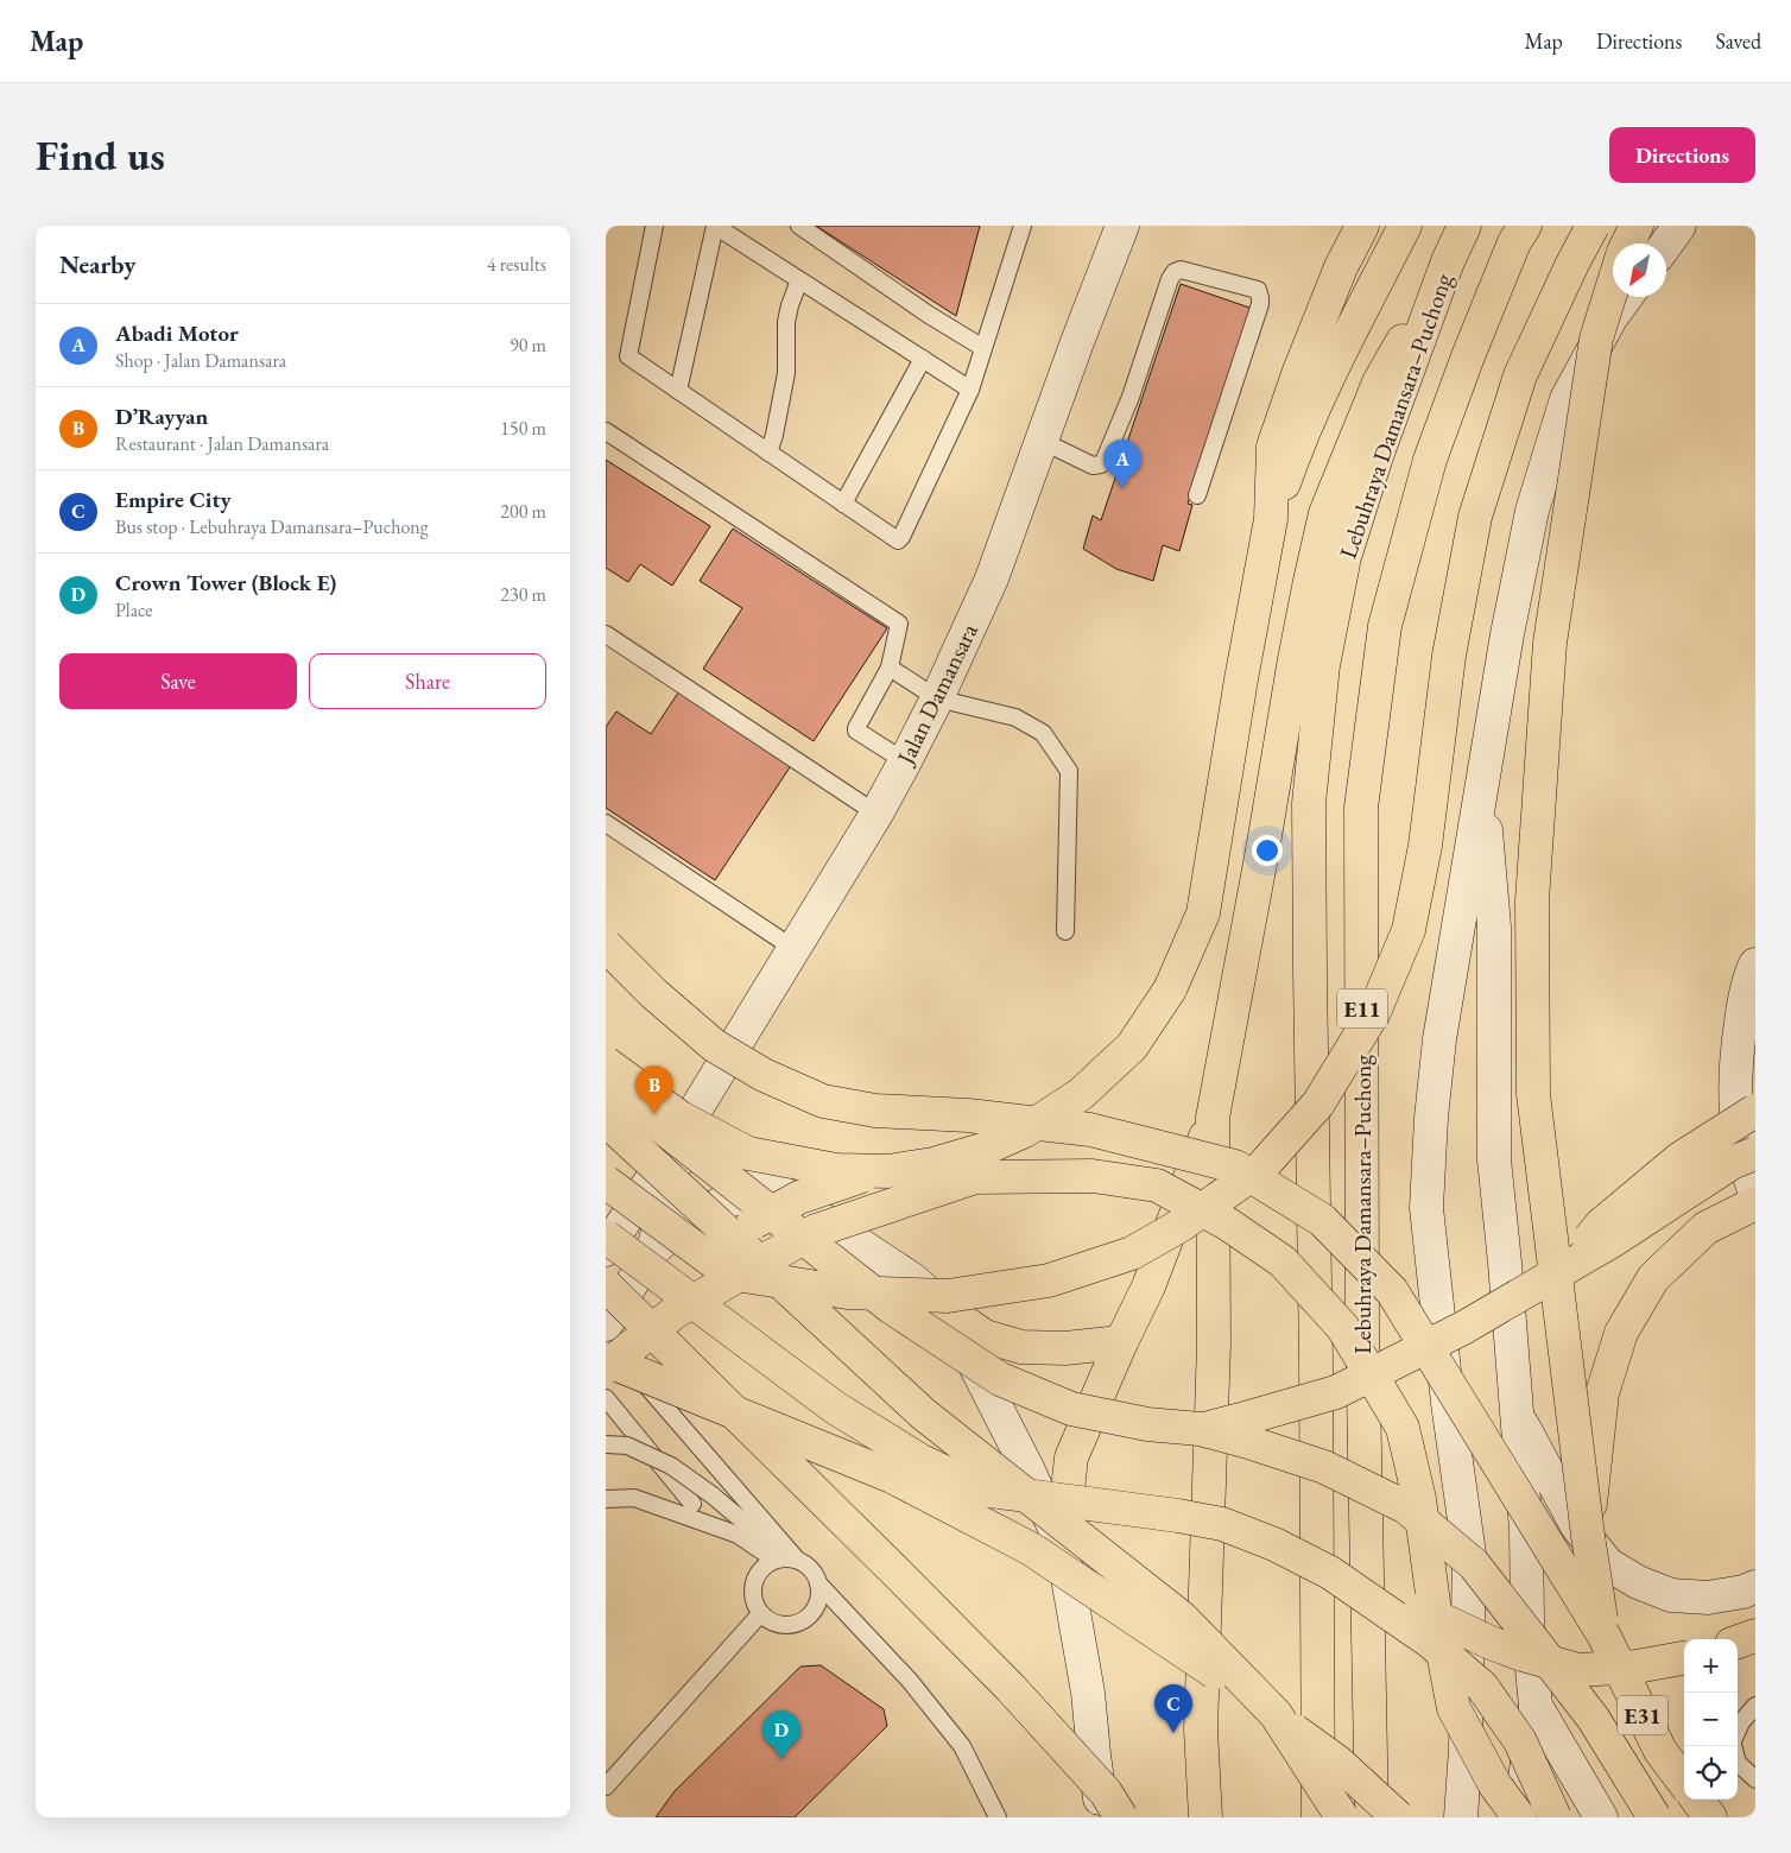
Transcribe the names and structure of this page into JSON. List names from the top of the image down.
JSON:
{
  "streets": {
    "highway": ["Lebuhraya Damansara–Puchong", "E11", "E31"],
    "main road": ["Jalan Damansara"]
  },
  "north": "bottom left",
  "page": {
    "header": "Map",
    "nav": ["Map", "Directions", "Saved"],
    "buttons": [
      "Directions",
      ["Save", "Share"]
    ],
    "title": "Find us",
    "heading": ["Nearby", "4 results"],
    "list": [
      {
        "mark": "A",
        "name": "Abadi Motor",
        "note": "Shop · Jalan Damansara",
        "value": "90 m"
      },
      {
        "mark": "B",
        "name": "D’Rayyan",
        "note": "Restaurant · Jalan Damansara",
        "value": "150 m"
      },
      {
        "mark": "C",
        "name": "Empire City",
        "note": "Bus stop · Lebuhraya Damansara–Puchong",
        "value": "200 m"
      },
      {
        "mark": "D",
        "name": "Crown Tower (Block E)",
        "note": "Place",
        "value": "230 m"
      }
    ],
    "pins": [
      "A",
      "B",
      "C",
      "D"
    ],
    "map_buttons": ["+", "−"]
  }
}
